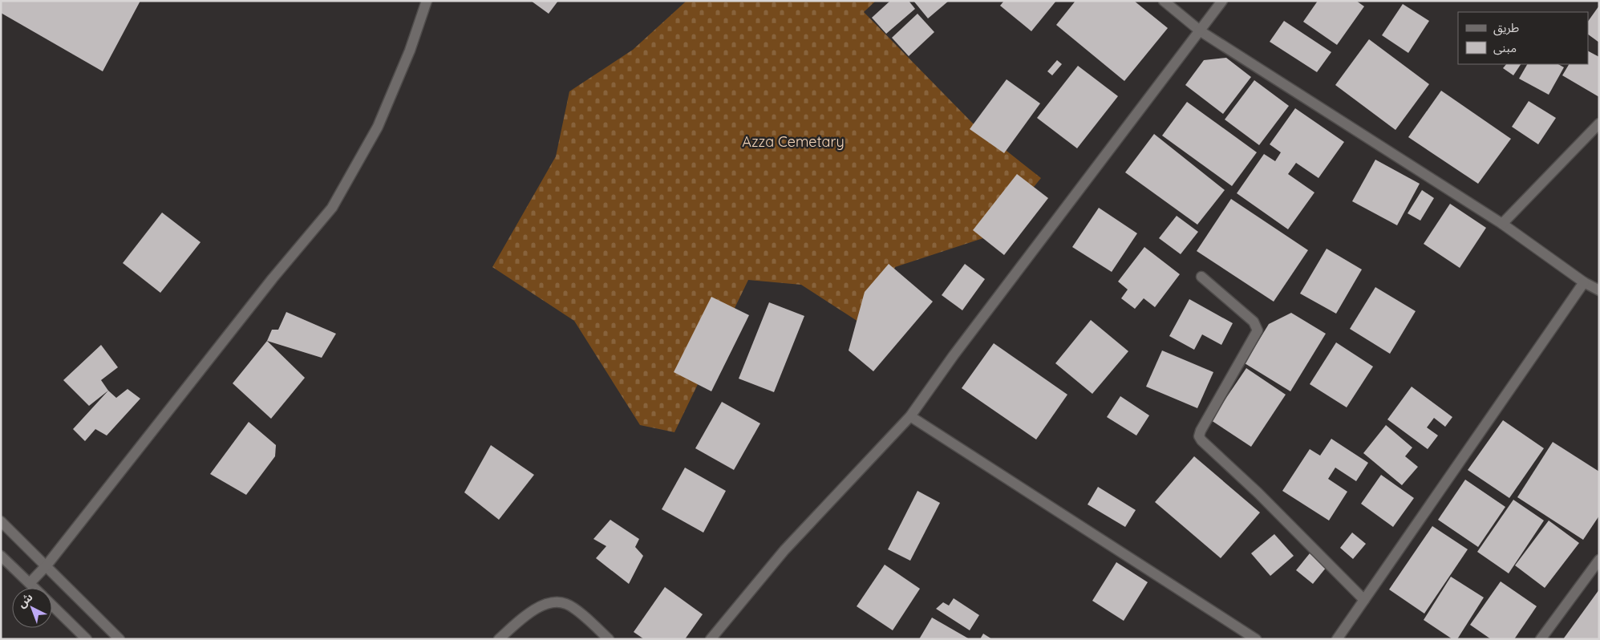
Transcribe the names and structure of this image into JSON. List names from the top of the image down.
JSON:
{
  "parks": ["Azza Cemetary"],
  "legend": ["طريق", "مبنى"],
  "north": "top left"
}
